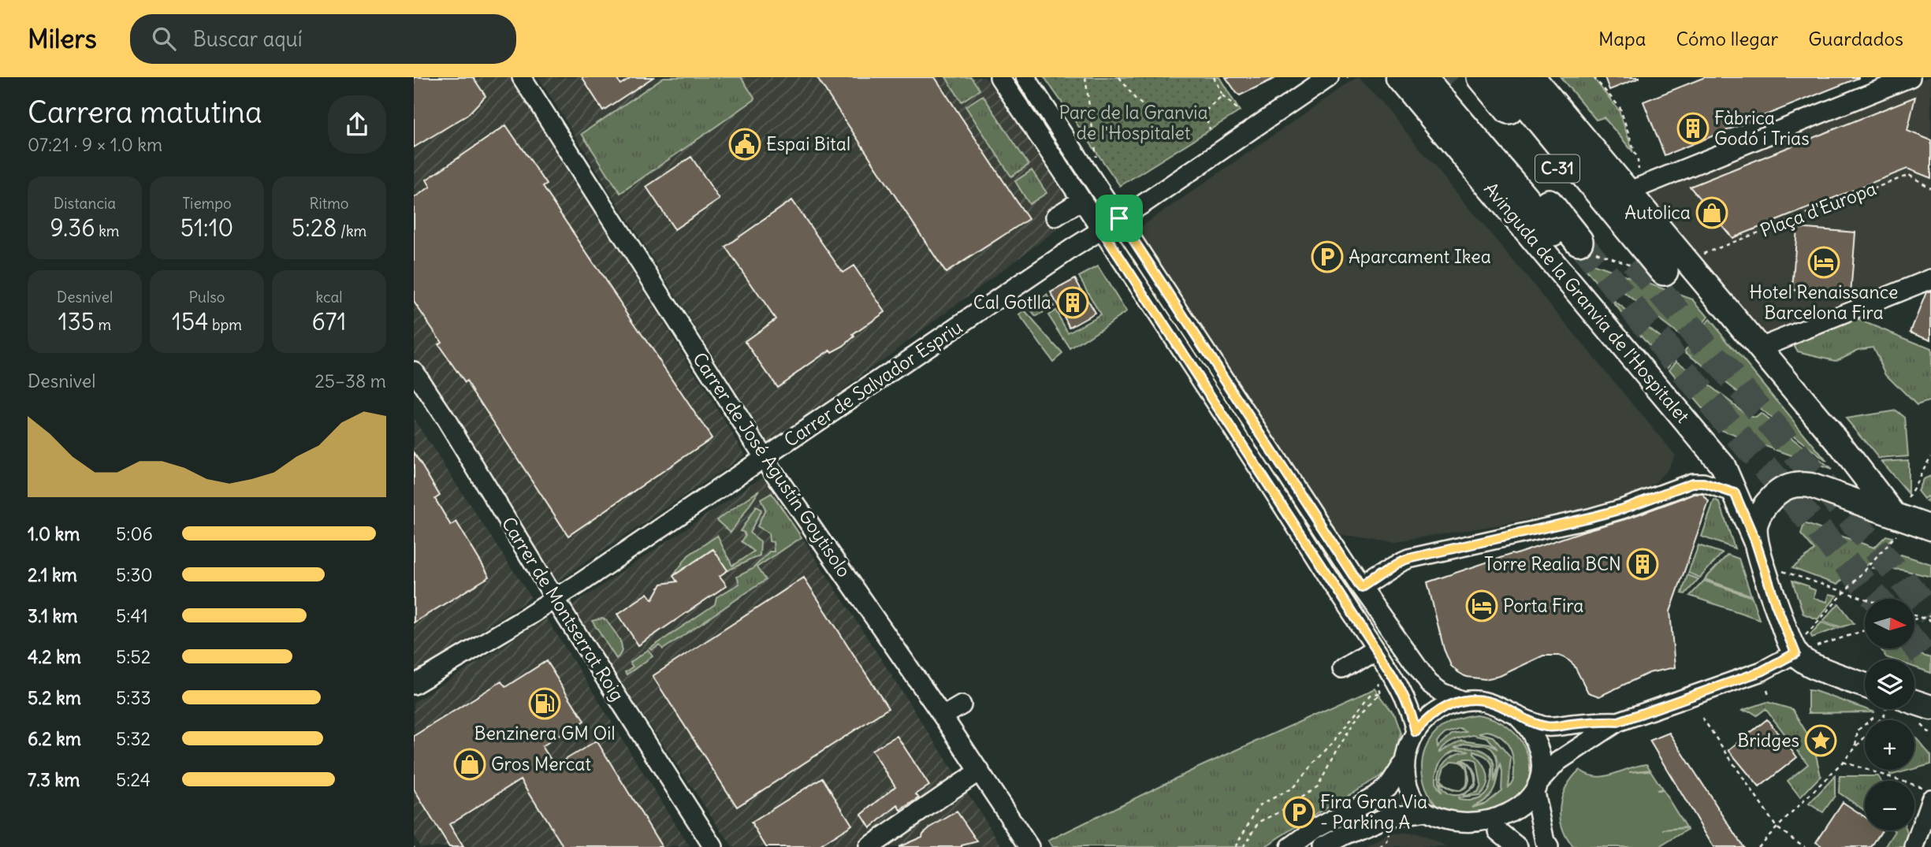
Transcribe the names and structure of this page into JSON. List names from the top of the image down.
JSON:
{
  "streets": {
    "highway": ["C-31"],
    "main road": ["Avinguda de la Granvia de l'Hospitalet"],
    "street": ["Carrer de Salvador Espriu", "Carrer de José Agustín Goytisolo", "Carrer de Montserrat Roig"],
    "path": ["Plaça d'Europa"]
  },
  "crossings": [
    ["Carrer de Salvador Espriu", "Carrer de José Agustín Goytisolo"],
    ["Carrer de Salvador Espriu", "Carrer de Montserrat Roig"]
  ],
  "parks": ["Parc de la Granvia de l'Hospitalet"],
  "places": {
    "building": ["Fàbrica Godó i Trias", "Cal Gotlla", "Torre Realia BCN"],
    "public building": ["Espai Bital"],
    "shop": ["Autolica", "Gros Mercat"],
    "parking": ["Aparcament Ikea", "Fira Gran Via - Parking A"],
    "hotel": ["Hotel Renaissance Barcelona Fira", "Porta Fira"],
    "fuel station": ["Benzinera GM Oil"],
    "place": ["Bridges"]
  },
  "north": "right",
  "page": {
    "header": "Milers",
    "search": "Buscar aquí",
    "nav": ["Mapa", "Cómo llegar", "Guardados"],
    "heading": ["Carrera matutina", "07:21 · 9 × 1.0 km"],
    "stats": [
      ["Distancia", "9.36 km"],
      ["Tiempo", "51:10"],
      ["Ritmo", "5:28 /km"],
      ["Desnivel", "135 m"],
      ["Pulso", "154 bpm"],
      ["kcal", "671"]
    ],
    "chart": ["Desnivel", "25–38 m"],
    "list": [
      {
        "name": "1.0 km",
        "note": "5:06"
      },
      {
        "name": "2.1 km",
        "note": "5:30"
      },
      {
        "name": "3.1 km",
        "note": "5:41"
      },
      {
        "name": "4.2 km",
        "note": "5:52"
      },
      {
        "name": "5.2 km",
        "note": "5:33"
      },
      {
        "name": "6.2 km",
        "note": "5:32"
      },
      {
        "name": "7.3 km",
        "note": "5:24"
      }
    ],
    "map_buttons": ["+", "−"]
  }
}
